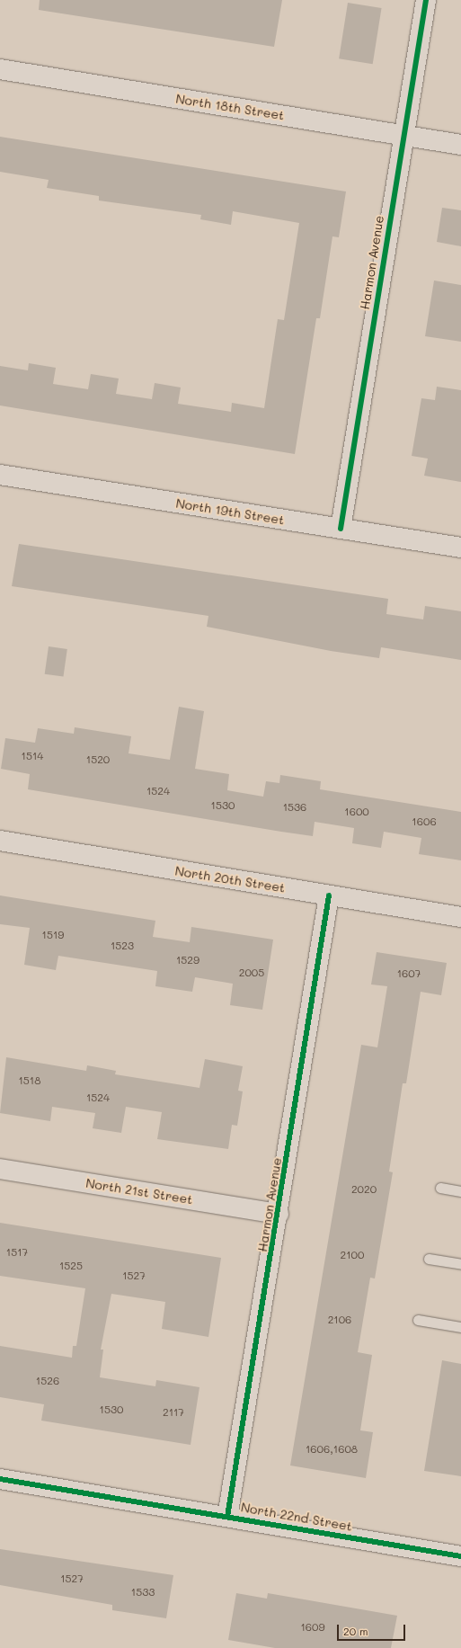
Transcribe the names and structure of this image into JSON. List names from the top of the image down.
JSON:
{
  "streets": {
    "street": [
      "North 18th Street",
      "Harmon Avenue",
      "North 19th Street",
      "North 20th Street",
      "North 21st Street",
      "North 22nd Street"
    ]
  },
  "crossings": [
    ["North 18th Street", "Harmon Avenue"],
    ["Harmon Avenue", "North 19th Street"],
    ["Harmon Avenue", "North 20th Street"],
    ["Harmon Avenue", "North 21st Street"],
    ["Harmon Avenue", "North 22nd Street"]
  ],
  "house_numbers": [
    "1514",
    "1520",
    "1524",
    "1530",
    "1536",
    "1600",
    "1606",
    "1519",
    "1523",
    "1529",
    "2005",
    "1607",
    "1518",
    "1524",
    "2020",
    "1517",
    "2100",
    "1525",
    "1527",
    "2106",
    "1526",
    "1530",
    "2117",
    "1606,1608",
    "1527",
    "1533",
    "1609"
  ],
  "scale_bar": "20 m"
}
